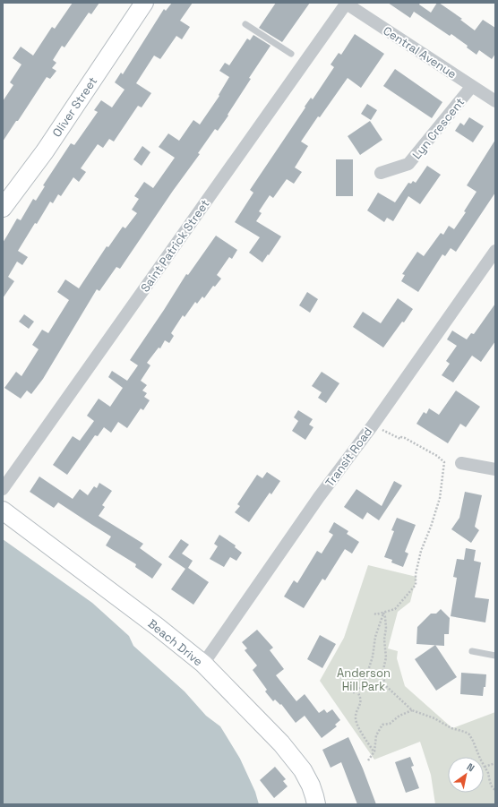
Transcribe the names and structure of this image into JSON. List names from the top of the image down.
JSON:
{
  "streets": {
    "main road": ["Oliver Street", "Beach Drive"],
    "street": [
      "Central Avenue",
      "Lyn Crescent",
      "Saint Patrick Street",
      "Transit Road"
    ]
  },
  "crossings": [
    ["Central Avenue", "Lyn Crescent"],
    ["Central Avenue", "Saint Patrick Street"],
    ["Transit Road", "Beach Drive"]
  ],
  "parks": ["Anderson Hill Park"],
  "north": "top right"
}
